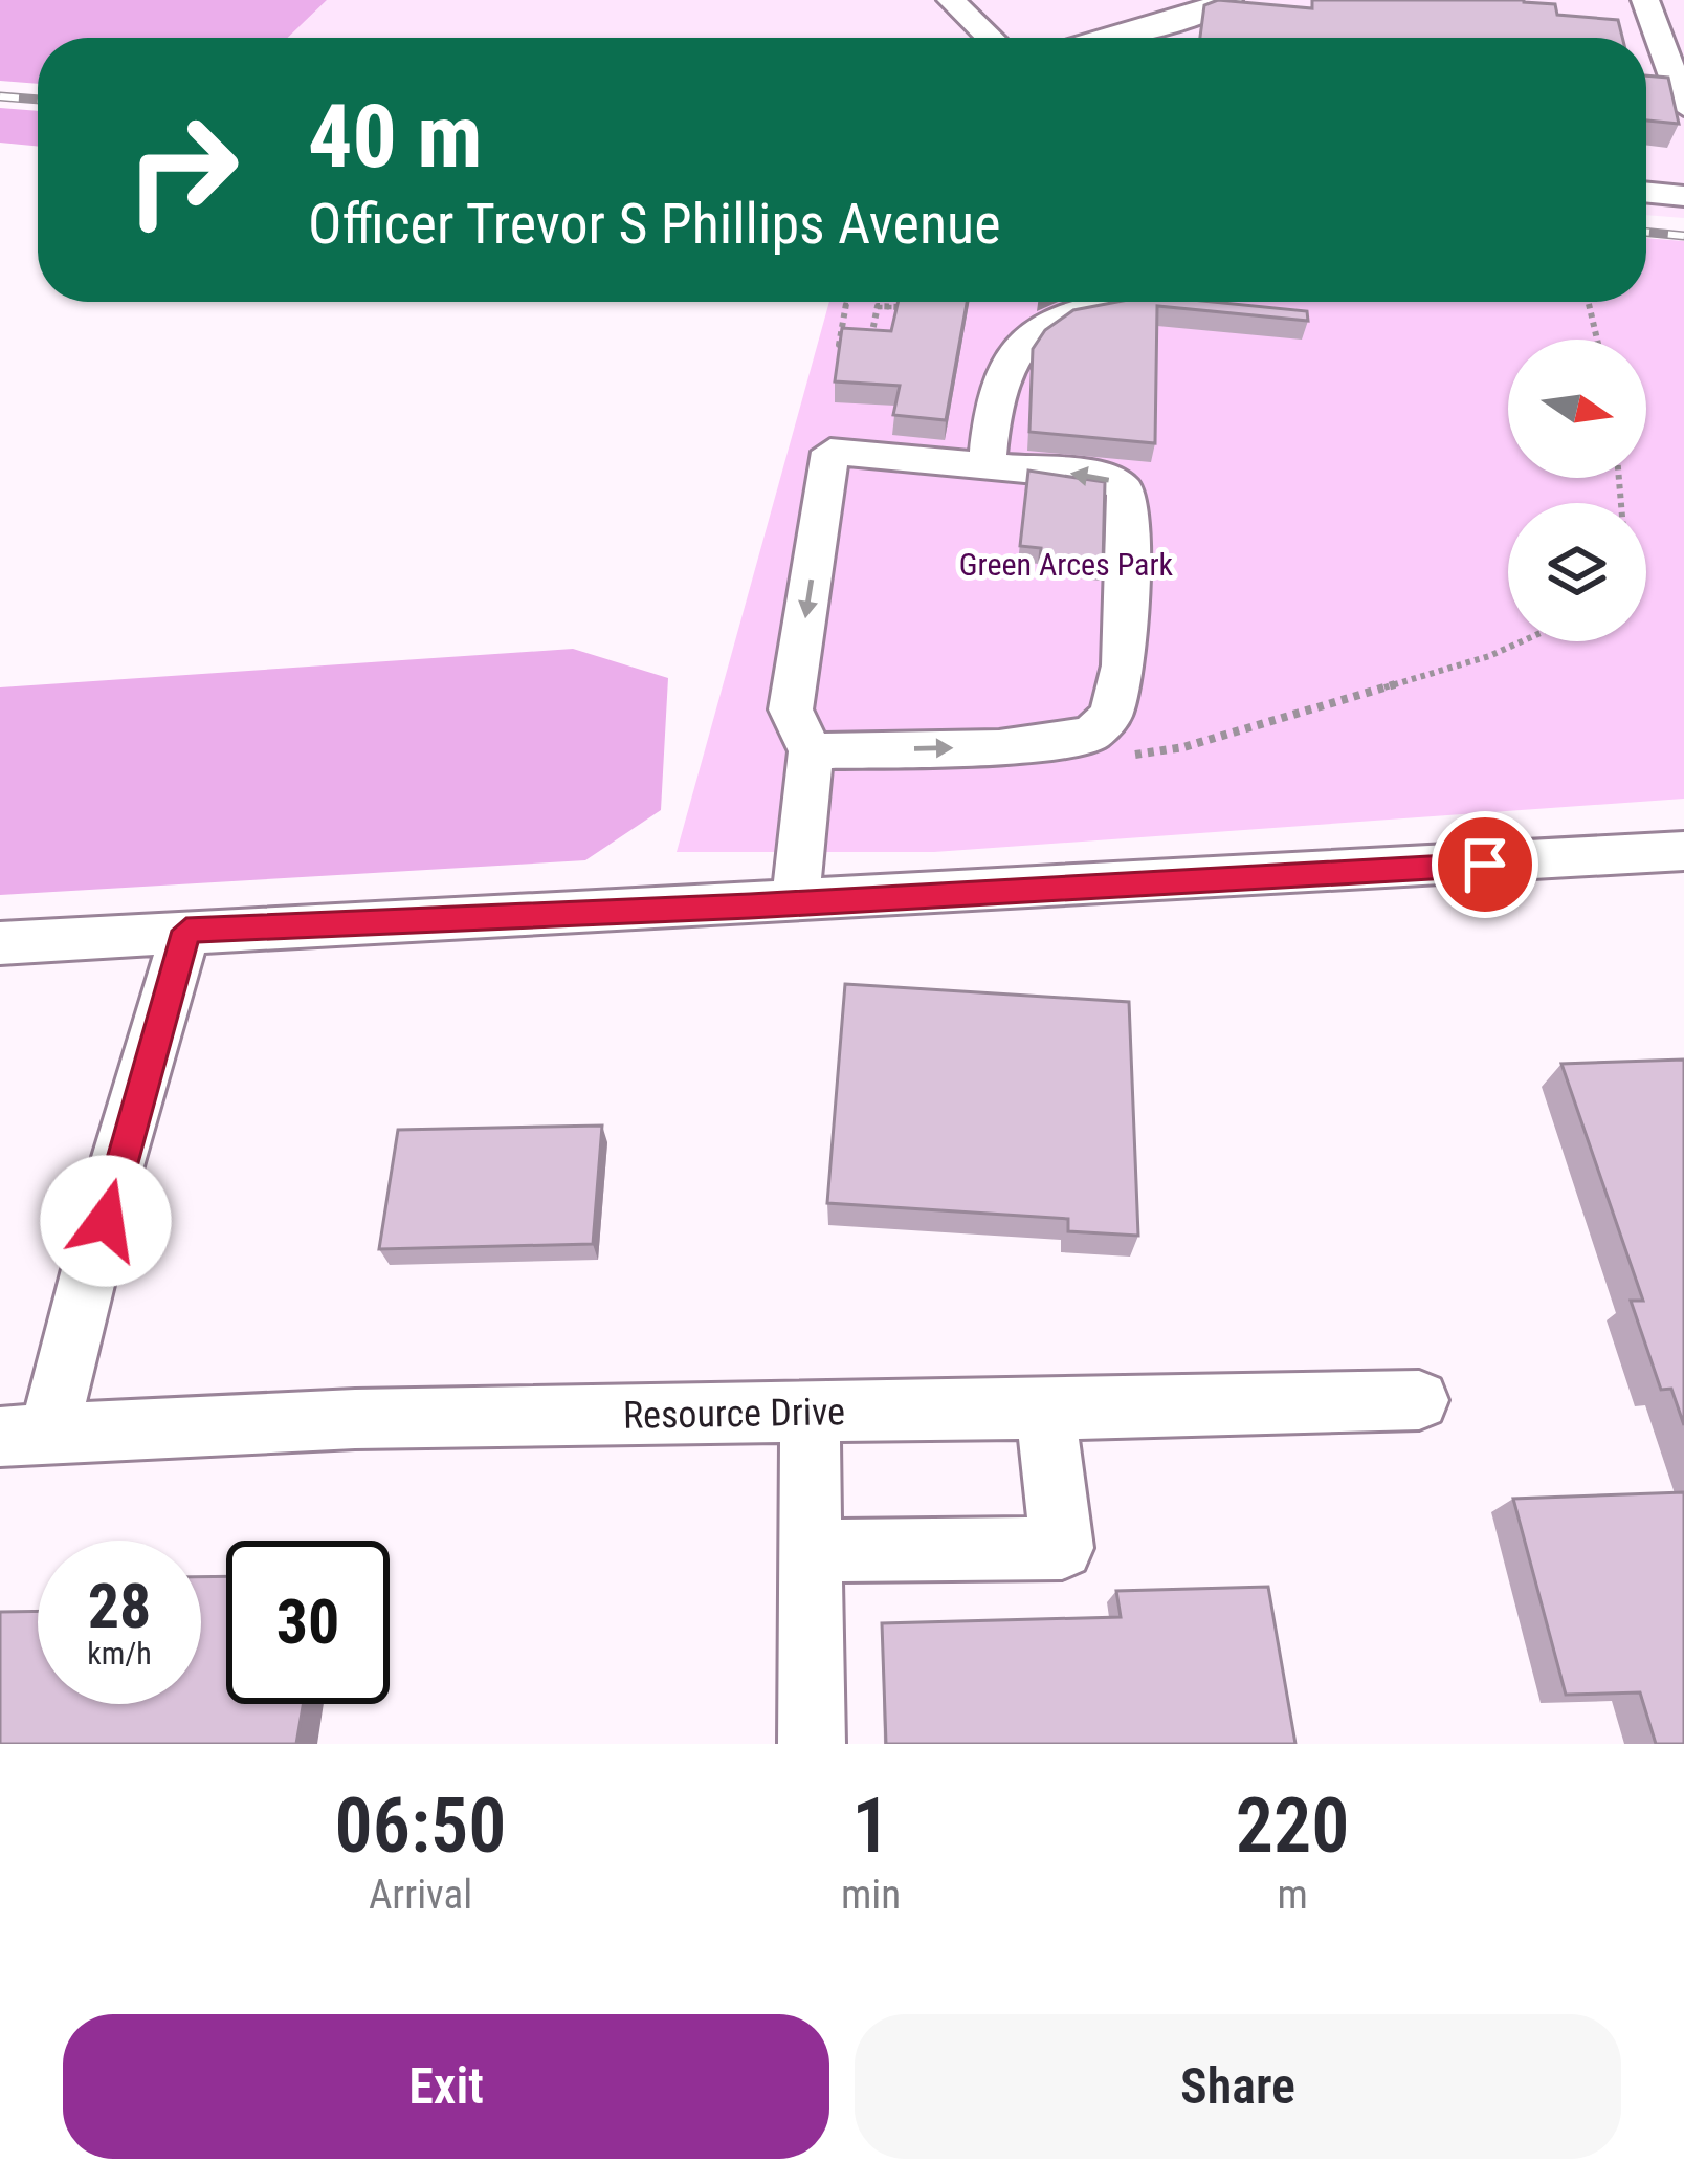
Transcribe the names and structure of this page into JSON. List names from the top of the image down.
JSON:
{
  "streets": {
    "street": ["Resource Drive"]
  },
  "parks": ["Green Arces Park"],
  "north": "right",
  "page": {
    "turn": ["40 m", "Officer Trevor S Phillips Avenue"],
    "speed": "28 km/h",
    "limit": "30",
    "eta": [
      "06:50",
      "Arrival",
      "1",
      "min",
      "220",
      "m"
    ],
    "buttons": ["Exit", "Share"]
  }
}
